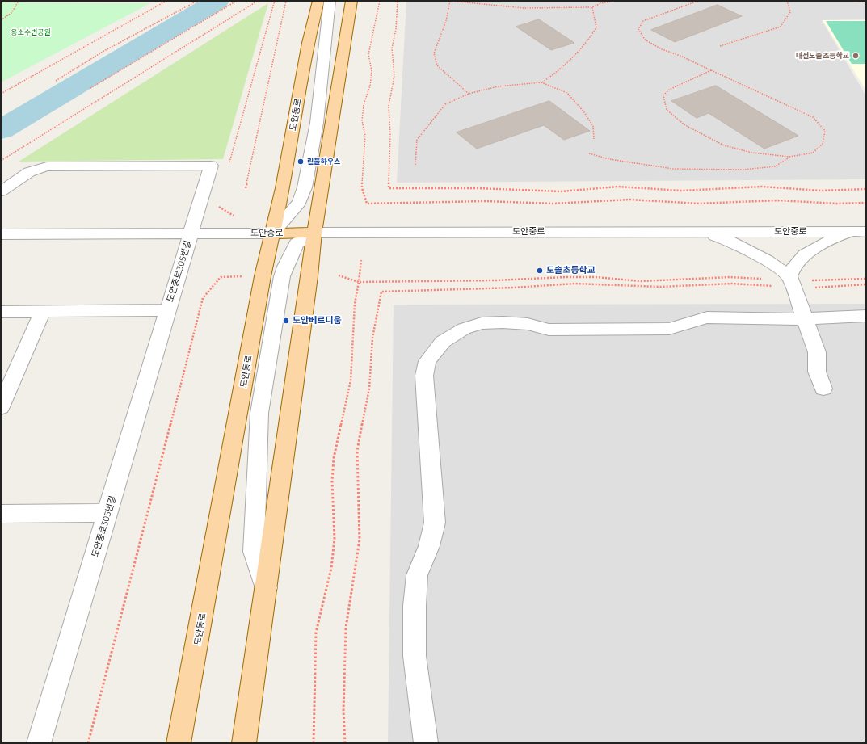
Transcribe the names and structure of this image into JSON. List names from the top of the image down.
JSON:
{
  "streets": {
    "main road": ["도안동로", "도안중로"],
    "street": ["도안중로305번길"]
  },
  "crossings": [
    ["도안동로", "도안중로"],
    ["도안중로", "도안중로305번길"]
  ],
  "parks": ["용소수변공원"],
  "places": [
    "대전도솔초등학교",
    "린풀하우스",
    "도솔초등학교",
    "도안베르디움"
  ]
}
